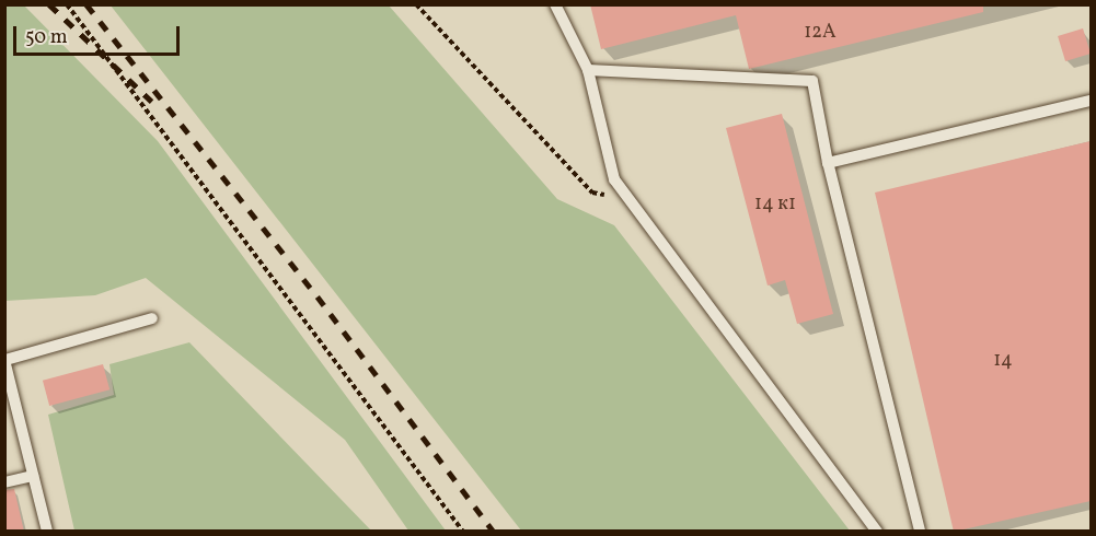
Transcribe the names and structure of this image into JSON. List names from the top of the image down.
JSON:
{
  "house_numbers": ["12А", "14 к1", "14"],
  "scale_bar": "50 m"
}
